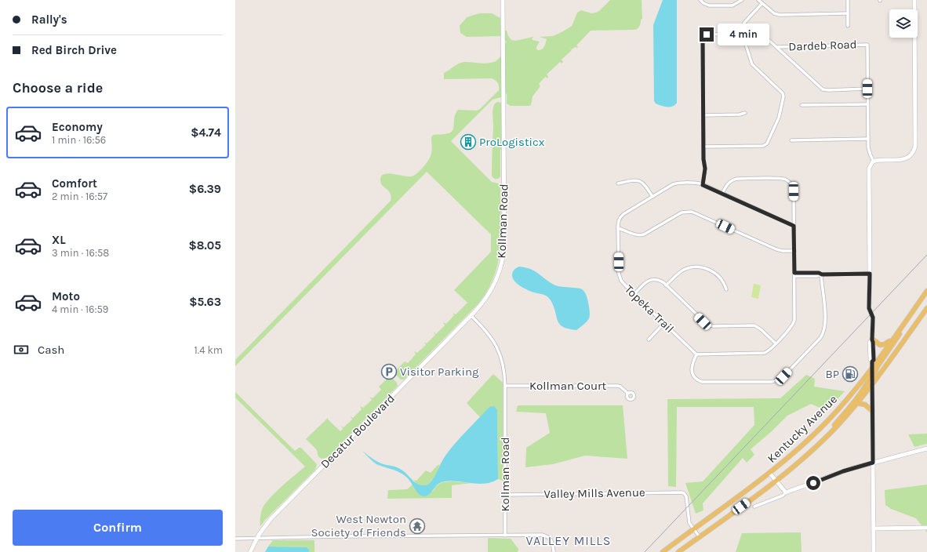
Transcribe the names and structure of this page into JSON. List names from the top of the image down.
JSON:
{
  "streets": {
    "main road": ["Kentucky Avenue"],
    "street": [
      "Dardeb Road",
      "Kollman Road",
      "Topeka Trail",
      "Kollman Court",
      "Decatur Boulevard",
      "Valley Mills Avenue"
    ]
  },
  "crossings": [
    ["Kollman Road", "Kollman Court"],
    ["Kollman Road", "Decatur Boulevard"],
    ["Kollman Road", "Valley Mills Avenue"],
    ["Kentucky Avenue", "Valley Mills Avenue"]
  ],
  "districts": ["VALLEY MILLS"],
  "places": {
    "building": ["ProLogisticx"],
    "parking": ["Visitor Parking"],
    "fuel station": ["BP"],
    "temple": ["West Newton Society of Friends"]
  },
  "page": {
    "banner": ["Rally's", "Red Birch Drive"],
    "bubble": "4 min",
    "heading": "Choose a ride",
    "list": [
      {
        "name": "Economy",
        "note": "1 min · 16:56",
        "value": "$4.74"
      },
      {
        "name": "Comfort",
        "note": "2 min · 16:57",
        "value": "$6.39"
      },
      {
        "name": "XL",
        "note": "3 min · 16:58",
        "value": "$8.05"
      },
      {
        "name": "Moto",
        "note": "4 min · 16:59",
        "value": "$5.63"
      }
    ],
    "pay": ["Cash", "1.4 km"],
    "buttons": "Confirm"
  }
}
